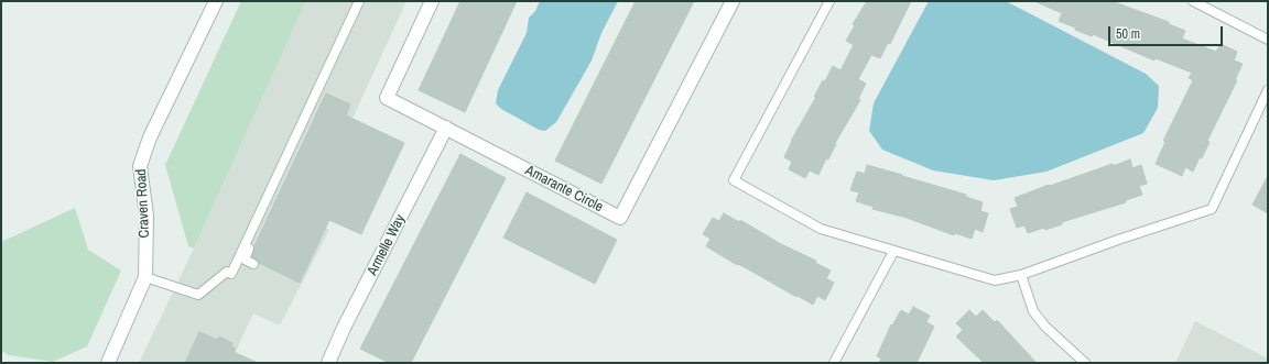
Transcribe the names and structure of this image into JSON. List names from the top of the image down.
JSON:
{
  "streets": {
    "street": ["Amarante Circle", "Craven Road", "Armelle Way"]
  },
  "crossings": [
    ["Amarante Circle", "Armelle Way"]
  ],
  "scale_bar": "50 m"
}
